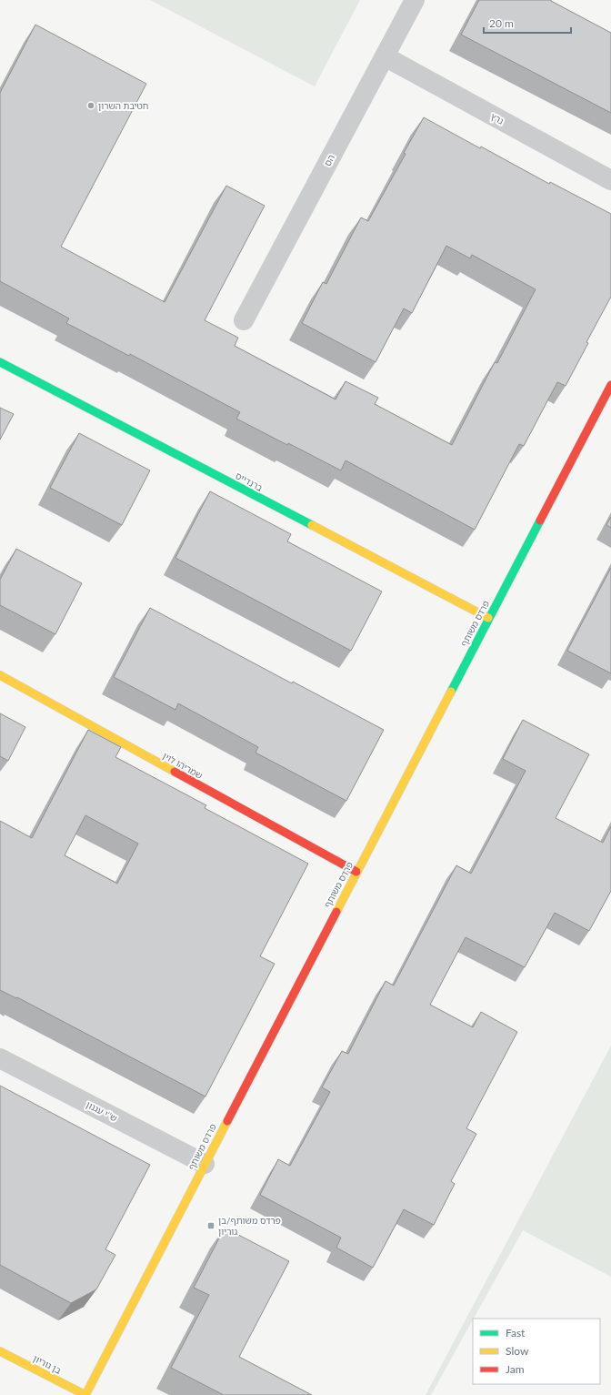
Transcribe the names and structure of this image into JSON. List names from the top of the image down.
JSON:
{
  "streets": {
    "street": [
      "גרץ",
      "הס",
      "ברנדייס",
      "פרדס משותף",
      "שמריהו לוין",
      "ש''י עגנון",
      "בן גוריון"
    ]
  },
  "crossings": [
    ["גרץ", "הס"],
    ["ברנדייס", "פרדס משותף"],
    ["פרדס משותף", "שמריהו לוין"],
    ["פרדס משותף", "ש''י עגנון"],
    ["פרדס משותף", "בן גוריון"]
  ],
  "places": {
    "other": ["חטיבת השרון"],
    "transit": ["פרדס משותף/בן גוריון"]
  },
  "legend": ["Fast", "Slow", "Jam"],
  "scale_bar": "20 m"
}
